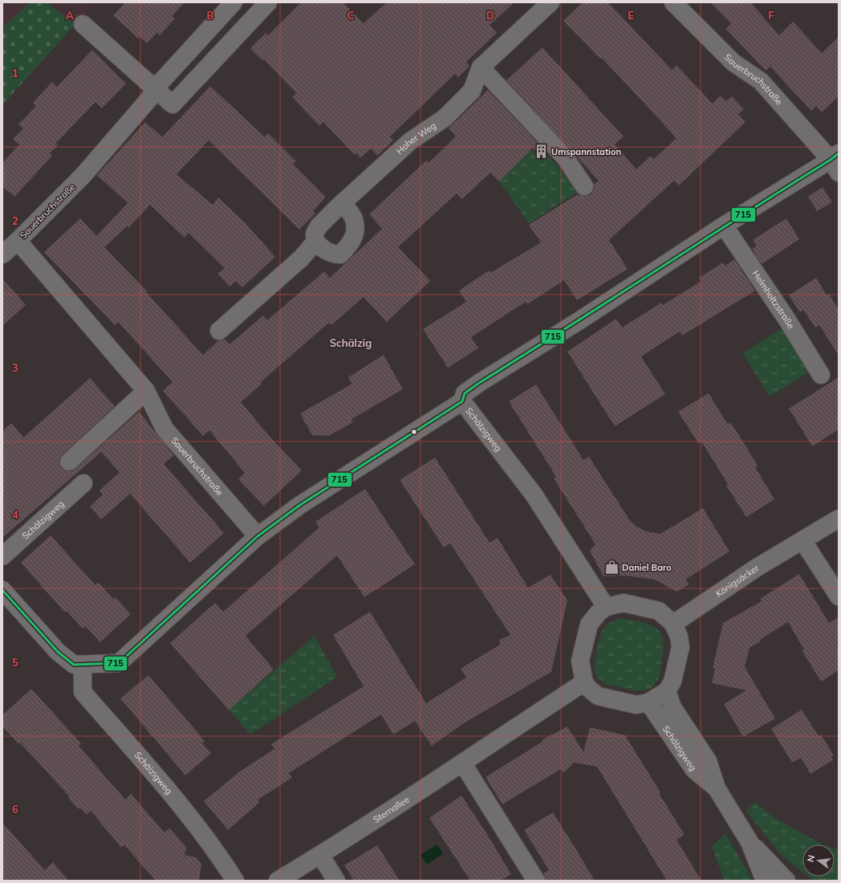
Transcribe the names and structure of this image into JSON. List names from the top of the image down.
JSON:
{
  "streets": {
    "street": [
      "Sauerbruchstraße",
      "Hoher Weg",
      "Helmholtzstraße",
      "Schälzigweg",
      "Königsäcker",
      "Sternallee"
    ]
  },
  "crossings": [
    ["Sauerbruchstraße", "Schälzigweg"],
    ["Schälzigweg", "Königsäcker"],
    ["Schälzigweg", "Sternallee"],
    ["Königsäcker", "Sternallee"]
  ],
  "districts": ["Schälzig"],
  "places": {
    "building": ["Umspannstation"],
    "shop": ["Daniel Baro"]
  },
  "lines": ["transit line 715"],
  "north": "left",
  "grid": {
    "columns": [
      "A",
      "B",
      "C",
      "D",
      "E",
      "F"
    ],
    "rows": [
      "1",
      "2",
      "3",
      "4",
      "5",
      "6"
    ]
  }
}
